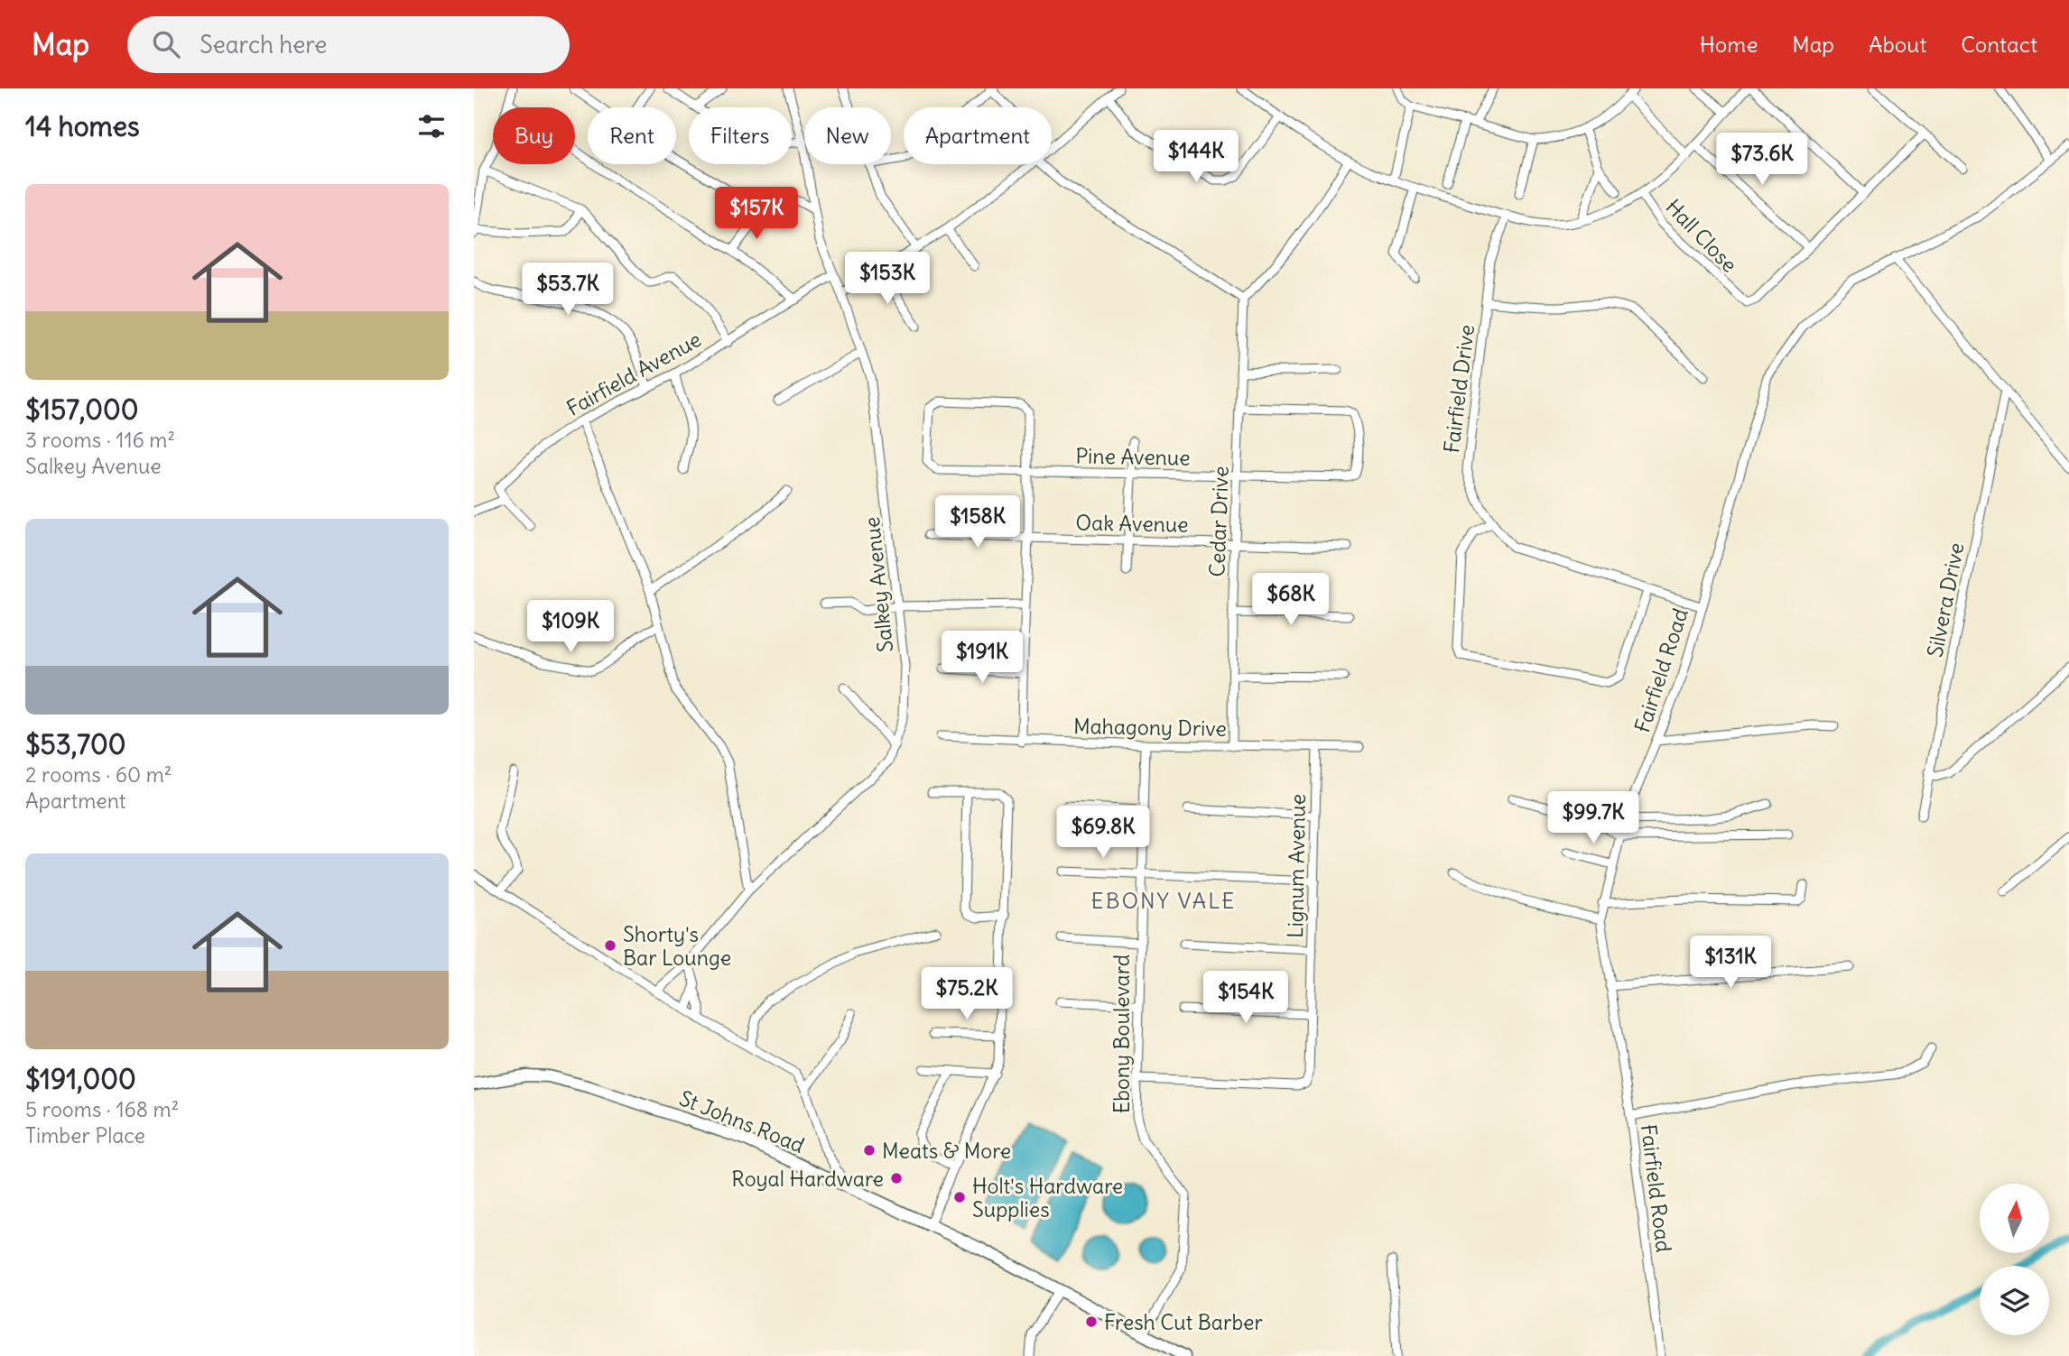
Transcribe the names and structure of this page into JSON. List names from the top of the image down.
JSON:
{
  "streets": {
    "main road": ["St Johns Road"],
    "street": [
      "Hall Close",
      "Fairfield Avenue",
      "Fairfield Drive",
      "Pine Avenue",
      "Cedar Drive",
      "Oak Avenue",
      "Salkey Avenue",
      "Silvera Drive",
      "Fairfield Road",
      "Mahagony Drive",
      "Lignum Avenue",
      "Ebony Boulevard"
    ]
  },
  "crossings": [
    ["Fairfield Avenue", "Salkey Avenue"],
    ["Fairfield Drive", "Fairfield Road"],
    ["Pine Avenue", "Cedar Drive"],
    ["Cedar Drive", "Oak Avenue"],
    ["Cedar Drive", "Mahagony Drive"],
    ["Mahagony Drive", "Lignum Avenue"],
    ["Mahagony Drive", "Ebony Boulevard"],
    ["Lignum Avenue", "Ebony Boulevard"],
    ["Ebony Boulevard", "St Johns Road"]
  ],
  "districts": ["EBONY VALE"],
  "places": [
    "Shorty's Bar Lounge",
    "Meats & More",
    "Royal Hardware",
    "Holt's Hardware Supplies",
    "Fresh Cut Barber"
  ],
  "north": "top",
  "page": {
    "header": "Map",
    "search": "Search here",
    "nav": [
      "Home",
      "Map",
      "About",
      "Contact"
    ],
    "heading": "14 homes",
    "chip": [
      "Buy",
      "Rent",
      "Filters",
      "New",
      "Apartment"
    ],
    "price": [
      "$144K",
      "$73.6K",
      "$157K",
      "$153K",
      "$53.7K",
      "$158K",
      "$68K",
      "$109K",
      "$191K",
      "$99.7K",
      "$69.8K",
      "$131K",
      "$75.2K",
      "$154K"
    ],
    "list": [
      {
        "name": "$157,000",
        "note": "3 rooms · 116 m² · Salkey Avenue"
      },
      {
        "name": "$53,700",
        "note": "2 rooms · 60 m² · Apartment"
      },
      {
        "name": "$191,000",
        "note": "5 rooms · 168 m² · Timber Place"
      }
    ]
  }
}
